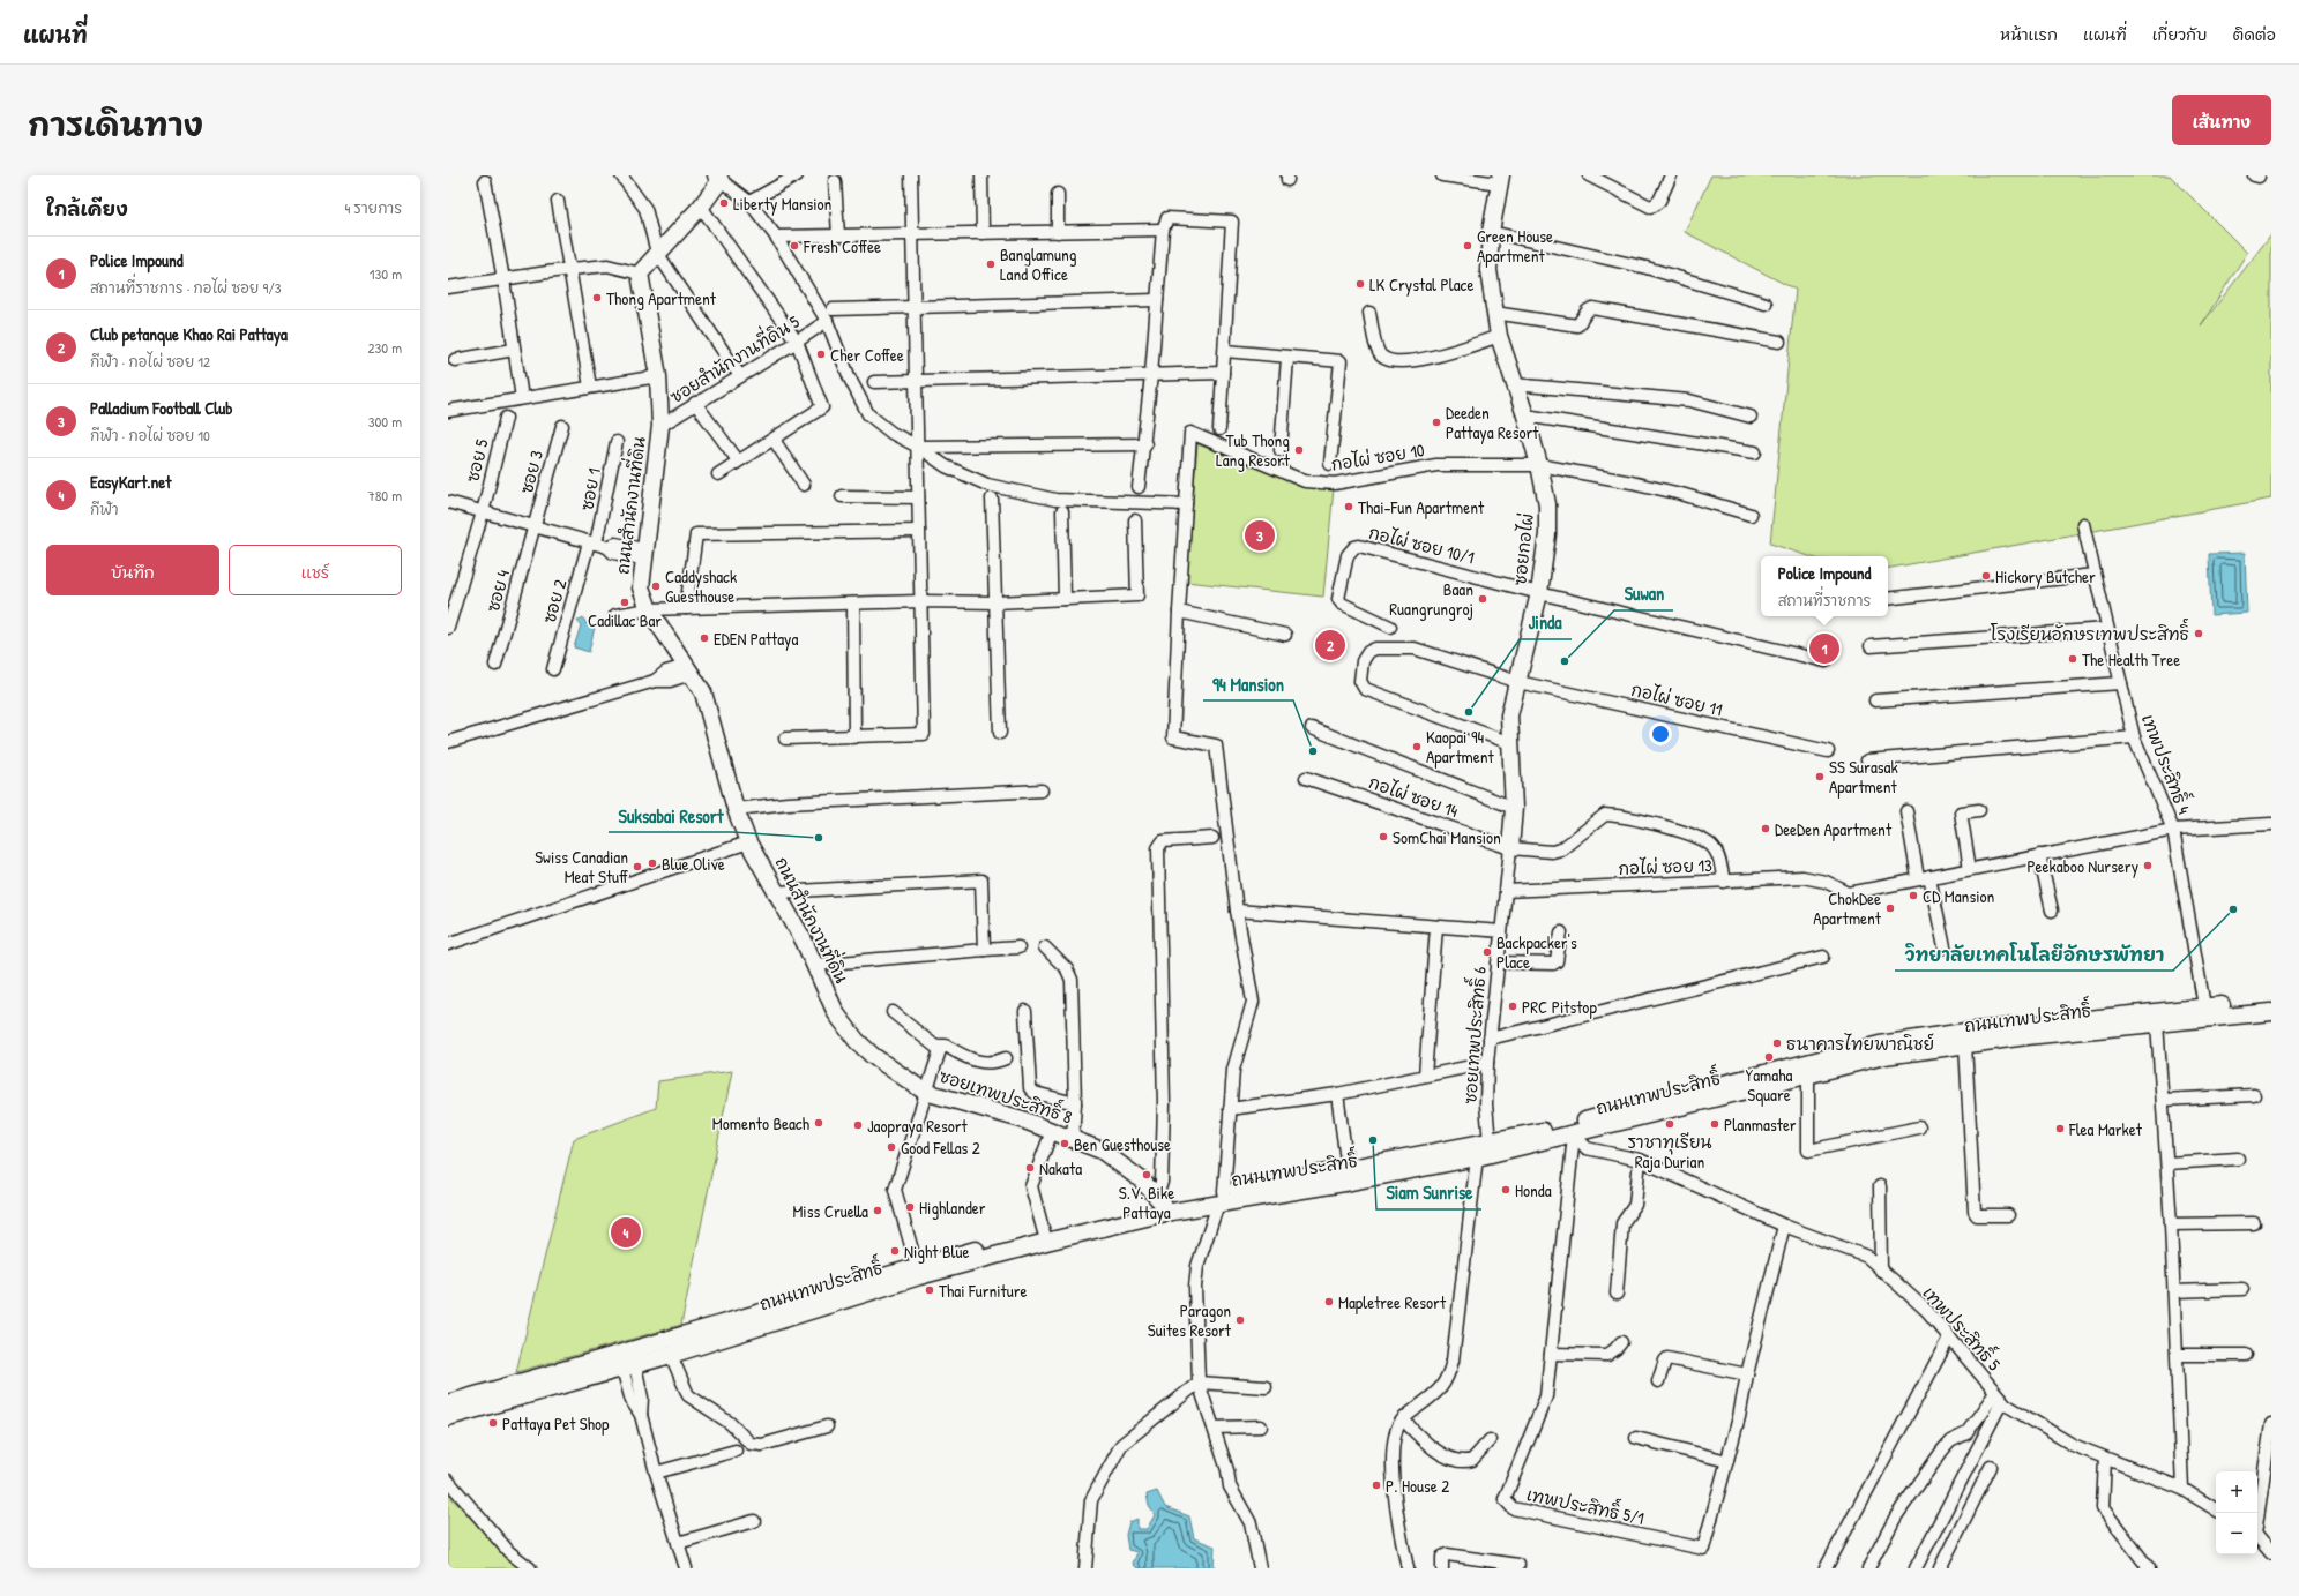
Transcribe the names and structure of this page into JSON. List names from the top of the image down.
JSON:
{
  "streets": {
    "main road": [
      "ถนนสำนักงานที่ดิน",
      "ซอยกอไผ่",
      "ถนนเทพประสิทธิ์",
      "ซอยเทพประสิทธิ์ 8"
    ],
    "street": [
      "ซอยสำนักงานที่ดิน 5",
      "กอไผ่ ซอย 10",
      "ซอย 5",
      "ซอย 3",
      "ซอย 1",
      "กอไผ่ ซอย 10/1",
      "ซอย 4",
      "ซอย 2",
      "กอไผ่ ซอย 11",
      "เทพประสิทธิ์ 4",
      "กอไผ่ ซอย 14",
      "กอไผ่ ซอย 13",
      "ซอยเทพประสิทธิ์ 6",
      "เทพประสิทธิ์ 5",
      "เทพประสิทธิ์ 5/1"
    ]
  },
  "crossings": [
    ["ซอยสำนักงานที่ดิน 5", "ถนนสำนักงานที่ดิน"],
    ["กอไผ่ ซอย 10", "ซอยกอไผ่"],
    ["ซอย 3", "ซอย 4"],
    ["ซอย 1", "ซอย 2"],
    ["ถนนสำนักงานที่ดิน", "ซอยเทพประสิทธิ์ 8"],
    ["กอไผ่ ซอย 10/1", "ซอยกอไผ่"],
    ["ซอยกอไผ่", "กอไผ่ ซอย 11"],
    ["ซอยกอไผ่", "กอไผ่ ซอย 14"],
    ["ซอยกอไผ่", "ซอยเทพประสิทธิ์ 6"],
    ["เทพประสิทธิ์ 4", "กอไผ่ ซอย 13"],
    ["เทพประสิทธิ์ 4", "ถนนเทพประสิทธิ์"],
    ["กอไผ่ ซอย 14", "กอไผ่ ซอย 13"],
    ["กอไผ่ ซอย 14", "ซอยเทพประสิทธิ์ 6"],
    ["กอไผ่ ซอย 13", "ซอยเทพประสิทธิ์ 6"],
    ["ถนนเทพประสิทธิ์", "ซอยเทพประสิทธิ์ 6"],
    ["ถนนเทพประสิทธิ์", "ซอยเทพประสิทธิ์ 8"],
    ["ถนนเทพประสิทธิ์", "เทพประสิทธิ์ 5"],
    ["ถนนเทพประสิทธิ์", "เทพประสิทธิ์ 5/1"],
    ["เทพประสิทธิ์ 5", "เทพประสิทธิ์ 5/1"]
  ],
  "places": [
    "Liberty Mansion",
    "Fresh Coffee",
    "Green House Apartment",
    "Banglamung Land Office",
    "LK Crystal Place",
    "Thong Apartment",
    "Cher Coffee",
    "Deeden Pattaya Resort",
    "Tub Thong Lang Resort",
    "Thai-Fun Apartment",
    "Hickory Butcher",
    "Caddyshack Guesthouse",
    "Baan Ruangrungroj",
    "Cadillac Bar",
    "โรงเรียนอักษรเทพประสิทธิ์",
    "EDEN Pattaya",
    "The Health Tree",
    "Suwan",
    "Jinda",
    "Kaopai 94 Apartment",
    "94 Mansion",
    "SS Surasak Apartment",
    "DeeDen Apartment",
    "SomChai Mansion",
    "Suksabai Resort",
    "Blue Olive",
    "Peekaboo Nursery",
    "Swiss Canadian Meat Stuff",
    "CD Mansion",
    "ChokDee Apartment",
    "วิทยาลัยเทคโนโลยีอักษรพัทยา",
    "Backpacker's Place",
    "PRC Pitstop",
    "ธนาคารไทยพาณิชย์",
    "Yamaha Square",
    "Momento Beach",
    "ราชาทุเรียน Raja Durian",
    "Planmaster",
    "Jaopraya Resort",
    "Flea Market",
    "Siam Sunrise",
    "Ben Guesthouse",
    "Good Fellas 2",
    "Nakata",
    "S.V. Bike Pattaya",
    "Honda",
    "Highlander",
    "Miss Cruella",
    "Night Blue",
    "Thai Furniture",
    "Mapletree Resort",
    "Paragon Suites Resort",
    "Pattaya Pet Shop",
    "P. House 2"
  ],
  "page": {
    "header": "แผนที่",
    "nav": [
      "หน้าแรก",
      "แผนที่",
      "เกี่ยวกับ",
      "ติดต่อ"
    ],
    "title": "การเดินทาง",
    "buttons": [
      "เส้นทาง",
      ["บันทึก", "แชร์"]
    ],
    "heading": ["ใกล้เคียง", "4 รายการ"],
    "list": [
      {
        "mark": "1",
        "name": "Police Impound",
        "note": "สถานที่ราชการ · กอไผ่ ซอย 9/3",
        "value": "130 m"
      },
      {
        "mark": "2",
        "name": "Club petanque Khao Rai Pattaya",
        "note": "กีฬา · กอไผ่ ซอย 12",
        "value": "230 m"
      },
      {
        "mark": "3",
        "name": "Palladium Football Club",
        "note": "กีฬา · กอไผ่ ซอย 10",
        "value": "300 m"
      },
      {
        "mark": "4",
        "name": "EasyKart.net",
        "note": "กีฬา",
        "value": "780 m"
      }
    ],
    "pins": [
      "3",
      "2",
      "1",
      "4"
    ],
    "popup": ["Police Impound", "สถานที่ราชการ"],
    "map_buttons": ["+", "−"]
  }
}
